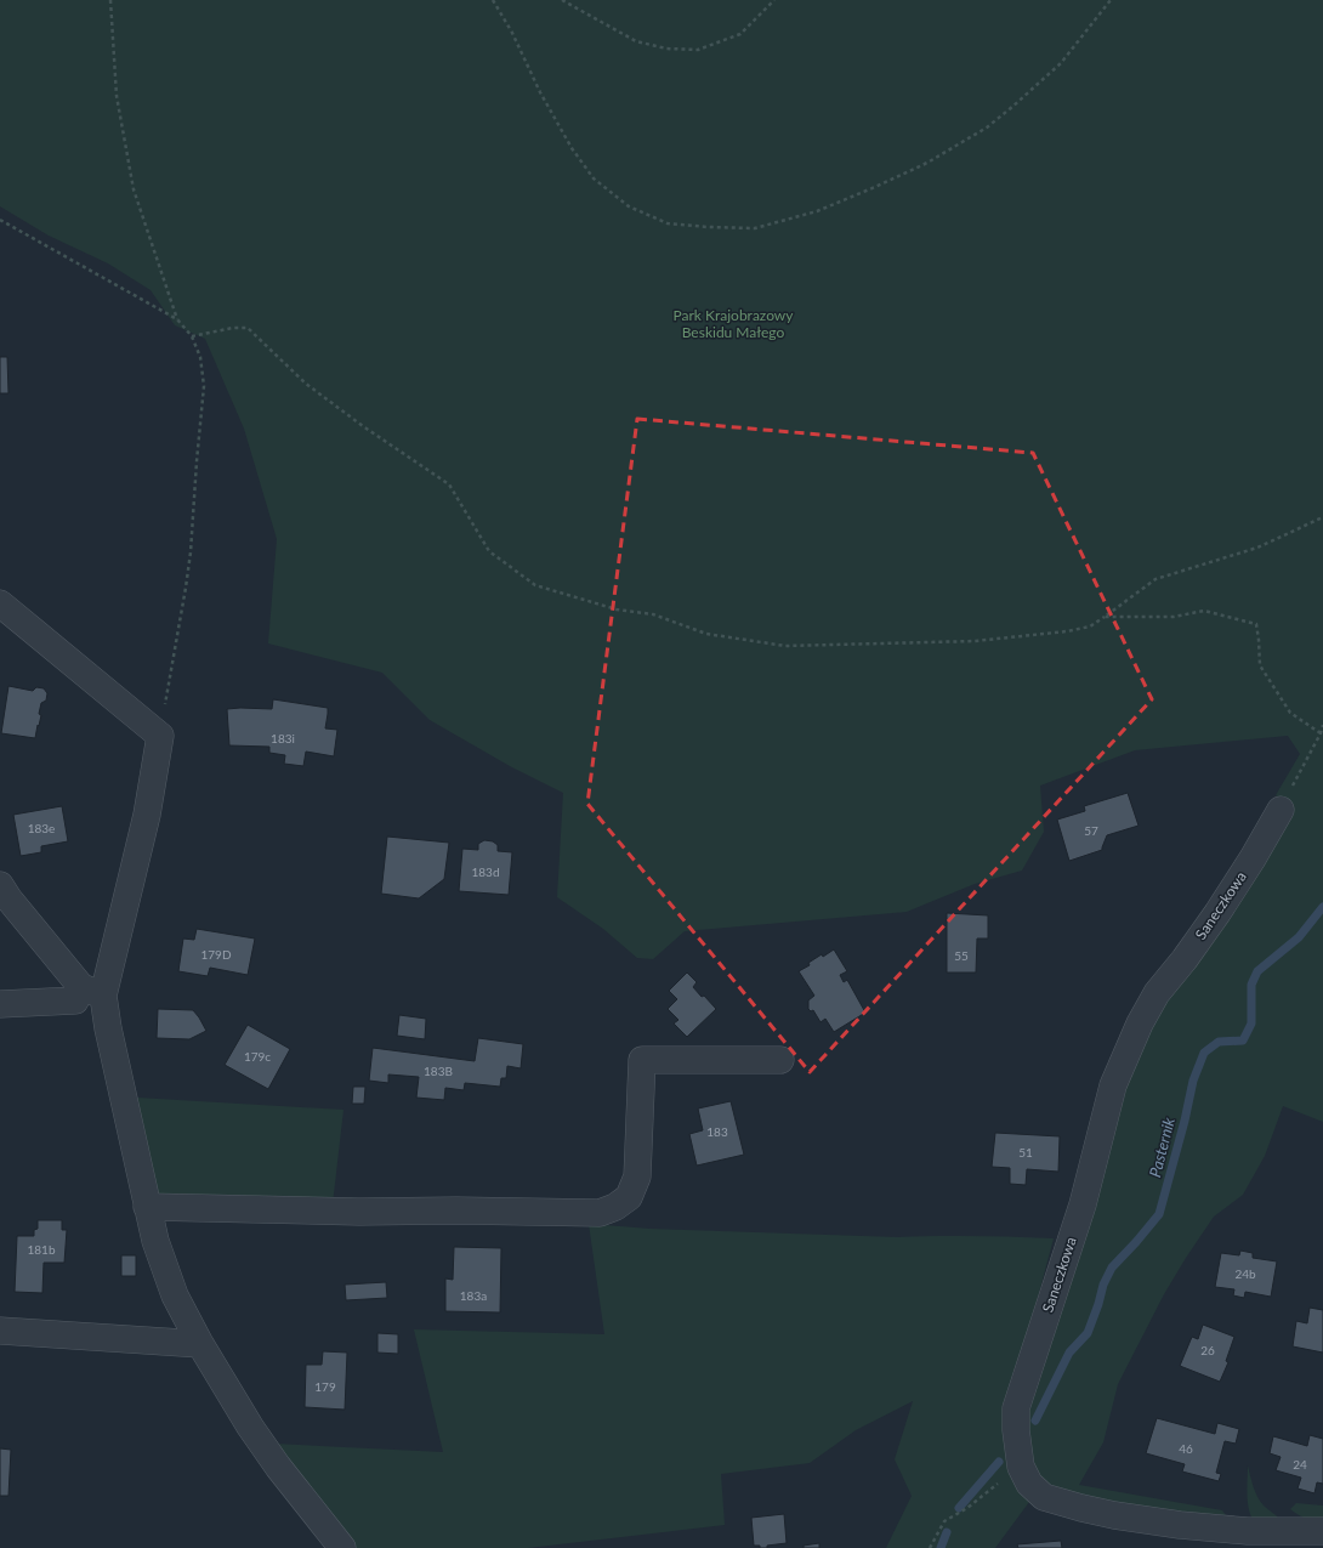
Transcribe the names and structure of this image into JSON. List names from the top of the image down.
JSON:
{
  "streets": {
    "street": ["Saneczkowa"]
  },
  "water": ["Pasternik"],
  "parks": ["Park Krajobrazowy Beskidu Małego"],
  "house_numbers": [
    "183i",
    "183e",
    "57",
    "183d",
    "179D",
    "55",
    "179c",
    "183B",
    "183",
    "51",
    "181b",
    "24b",
    "183a",
    "26",
    "179",
    "46",
    "24"
  ]
}
